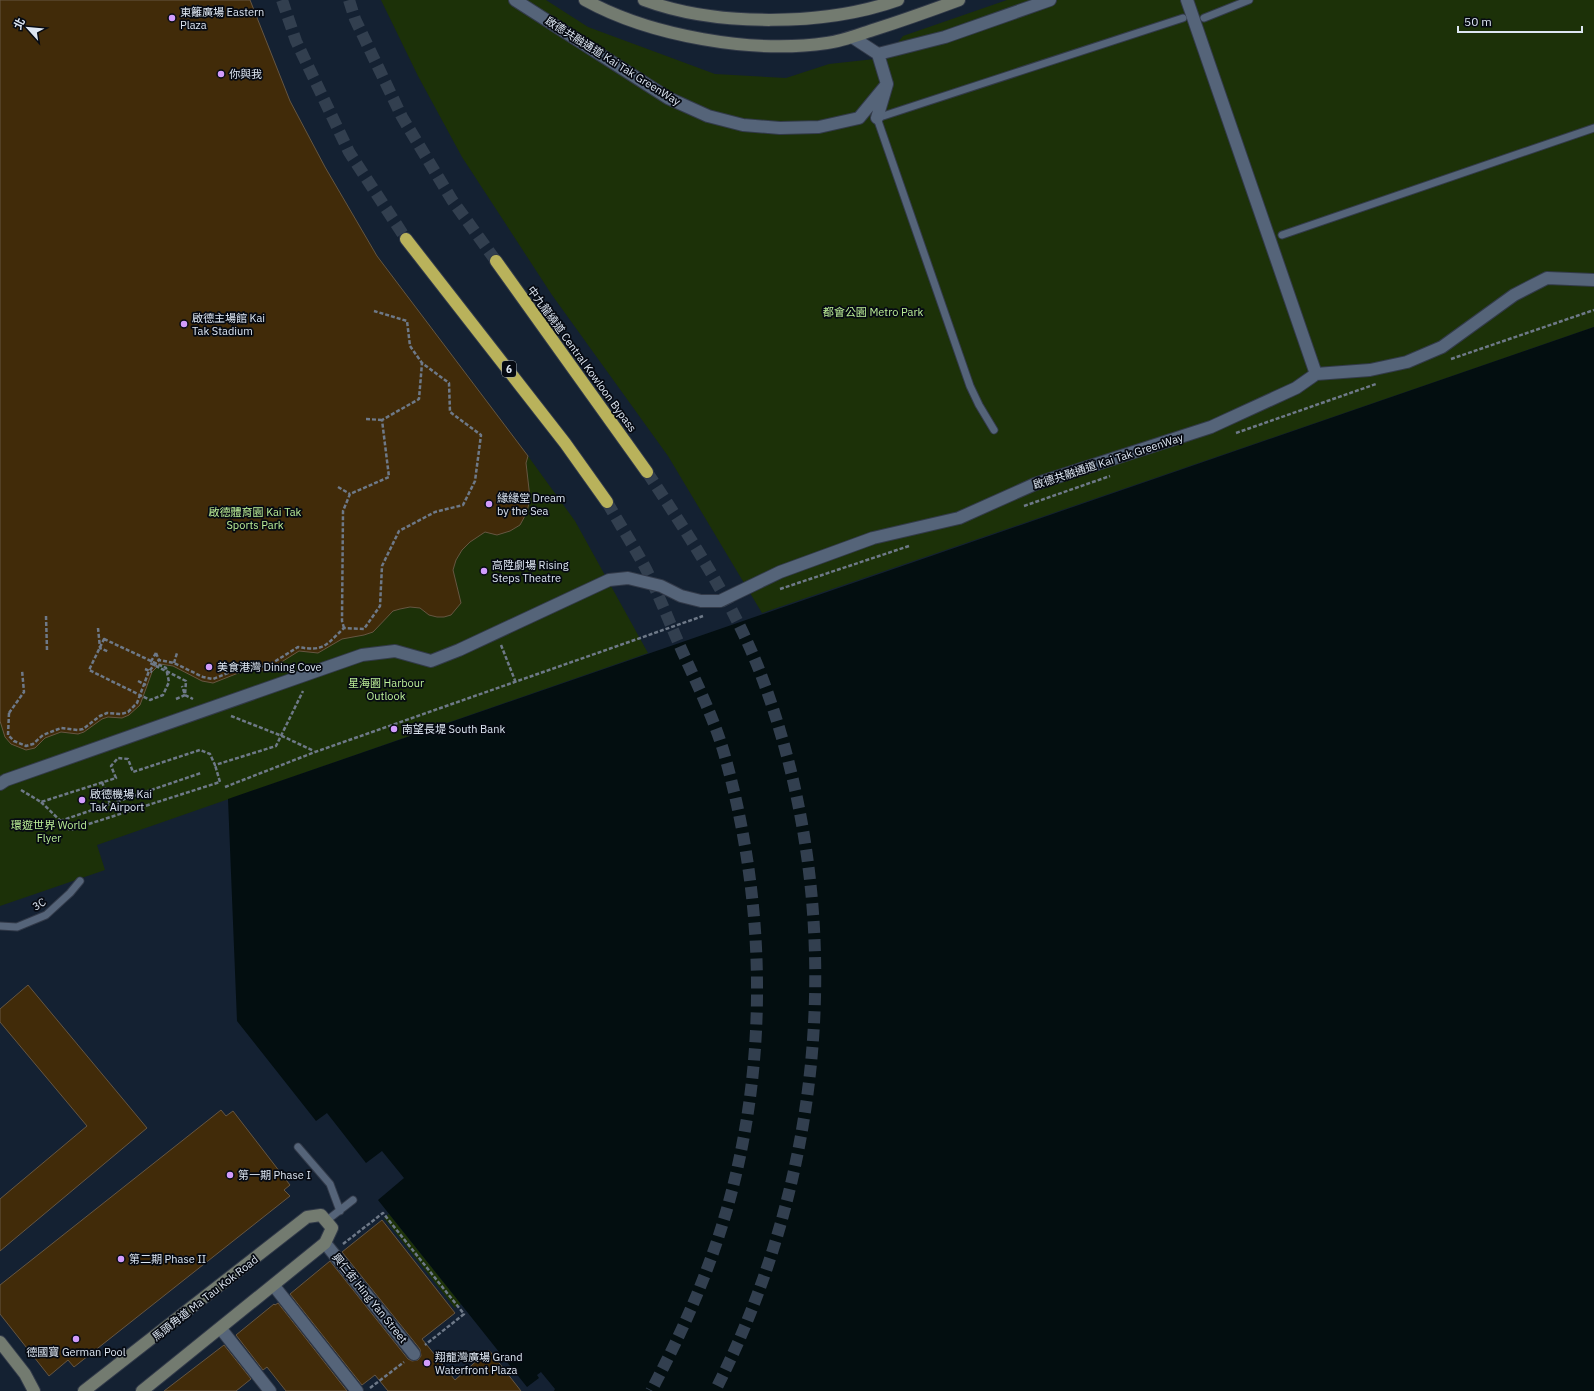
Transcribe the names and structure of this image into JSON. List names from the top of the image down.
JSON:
{
  "streets": {
    "highway": ["中九龍繞道 Central Kowloon Bypass", "6"],
    "main road": ["馬頭角道 Ma Tau Kok Road"],
    "street": ["啟德共融通道 Kai Tak GreenWay", "興仁街 Hing Yan Street"],
    "lane": ["3C"]
  },
  "parks": [
    "都會公園 Metro Park",
    "啟德體育園 Kai Tak Sports Park",
    "星海園 Harbour Outlook",
    "環遊世界 World Flyer"
  ],
  "places": [
    "東籬廣場 Eastern Plaza",
    "你與我",
    "啟德主場館 Kai Tak Stadium",
    "緣緣堂 Dream by the Sea",
    "高陞劇場 Rising Steps Theatre",
    "美食港灣 Dining Cove",
    "南望長堤 South Bank",
    "啟德機場 Kai Tak Airport",
    "第一期 Phase I",
    "第二期 Phase II",
    "德國寶 German Pool",
    "翔龍灣廣場 Grand Waterfront Plaza"
  ],
  "scale_bar": "50 m",
  "north": "top left"
}
